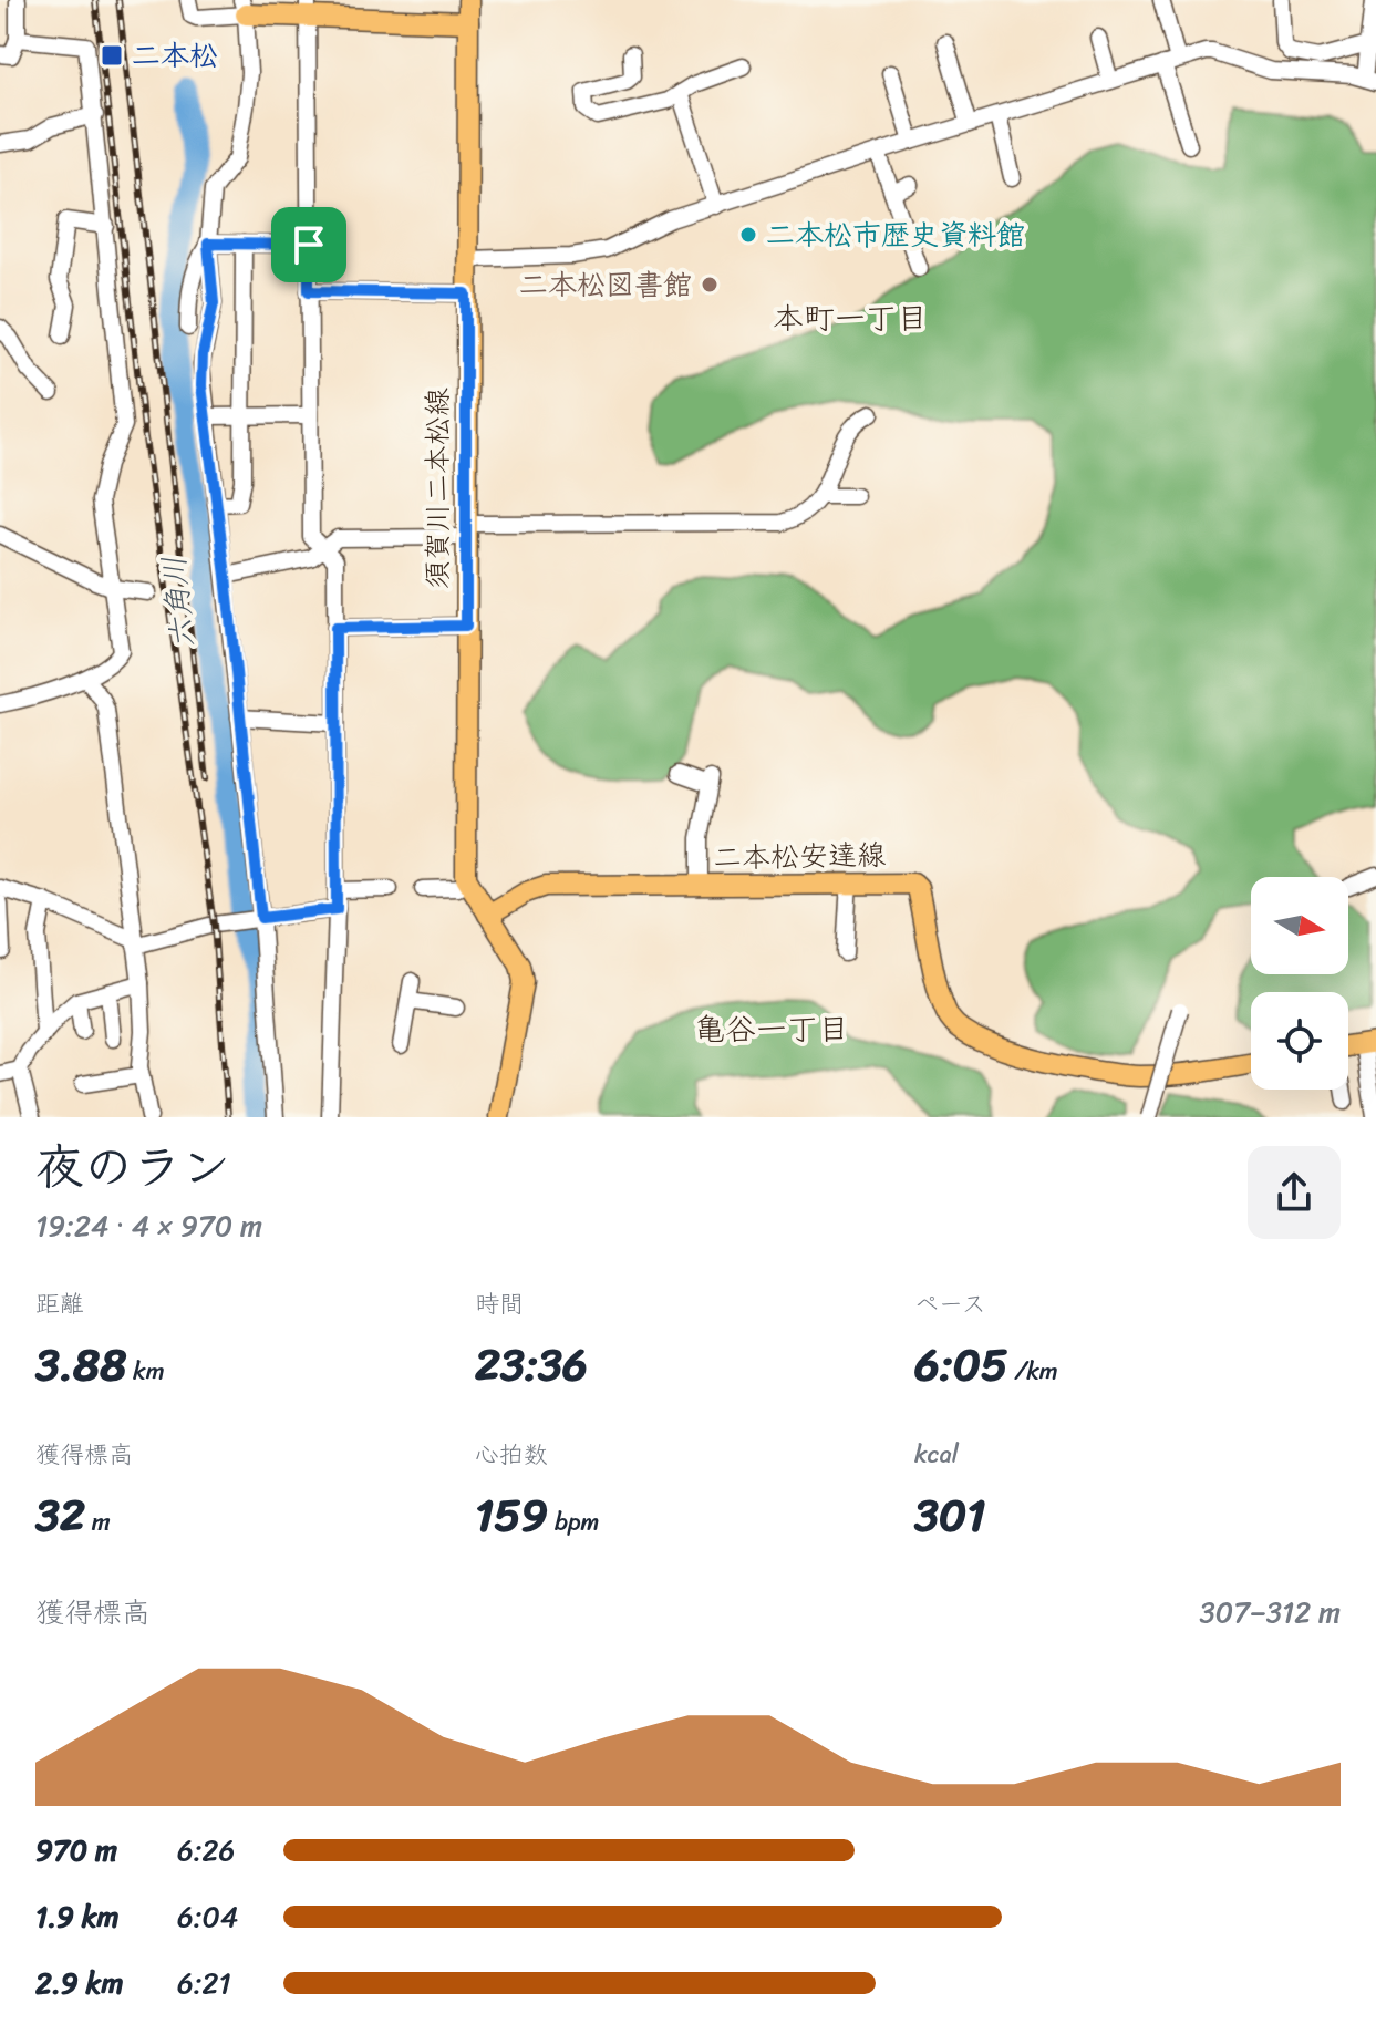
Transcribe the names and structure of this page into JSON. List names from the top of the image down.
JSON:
{
  "streets": {
    "main road": ["須賀川二本松線", "二本松安達線"]
  },
  "crossings": [
    ["須賀川二本松線", "二本松安達線"]
  ],
  "districts": ["本町一丁目", "亀谷一丁目"],
  "water": ["六角川"],
  "places": {
    "transit": ["二本松"],
    "other": ["二本松市歴史資料館", "二本松図書館"]
  },
  "north": "right",
  "page": {
    "heading": ["夜のラン", "19:24 · 4 × 970 m"],
    "stats": [
      ["距離", "3.88 km"],
      ["時間", "23:36"],
      ["ペース", "6:05 /km"],
      ["獲得標高", "32 m"],
      ["心拍数", "159 bpm"],
      ["kcal", "301"]
    ],
    "chart": ["獲得標高", "307–312 m"],
    "list": [
      {
        "name": "970 m",
        "note": "6:26"
      },
      {
        "name": "1.9 km",
        "note": "6:04"
      },
      {
        "name": "2.9 km",
        "note": "6:21"
      }
    ]
  }
}
